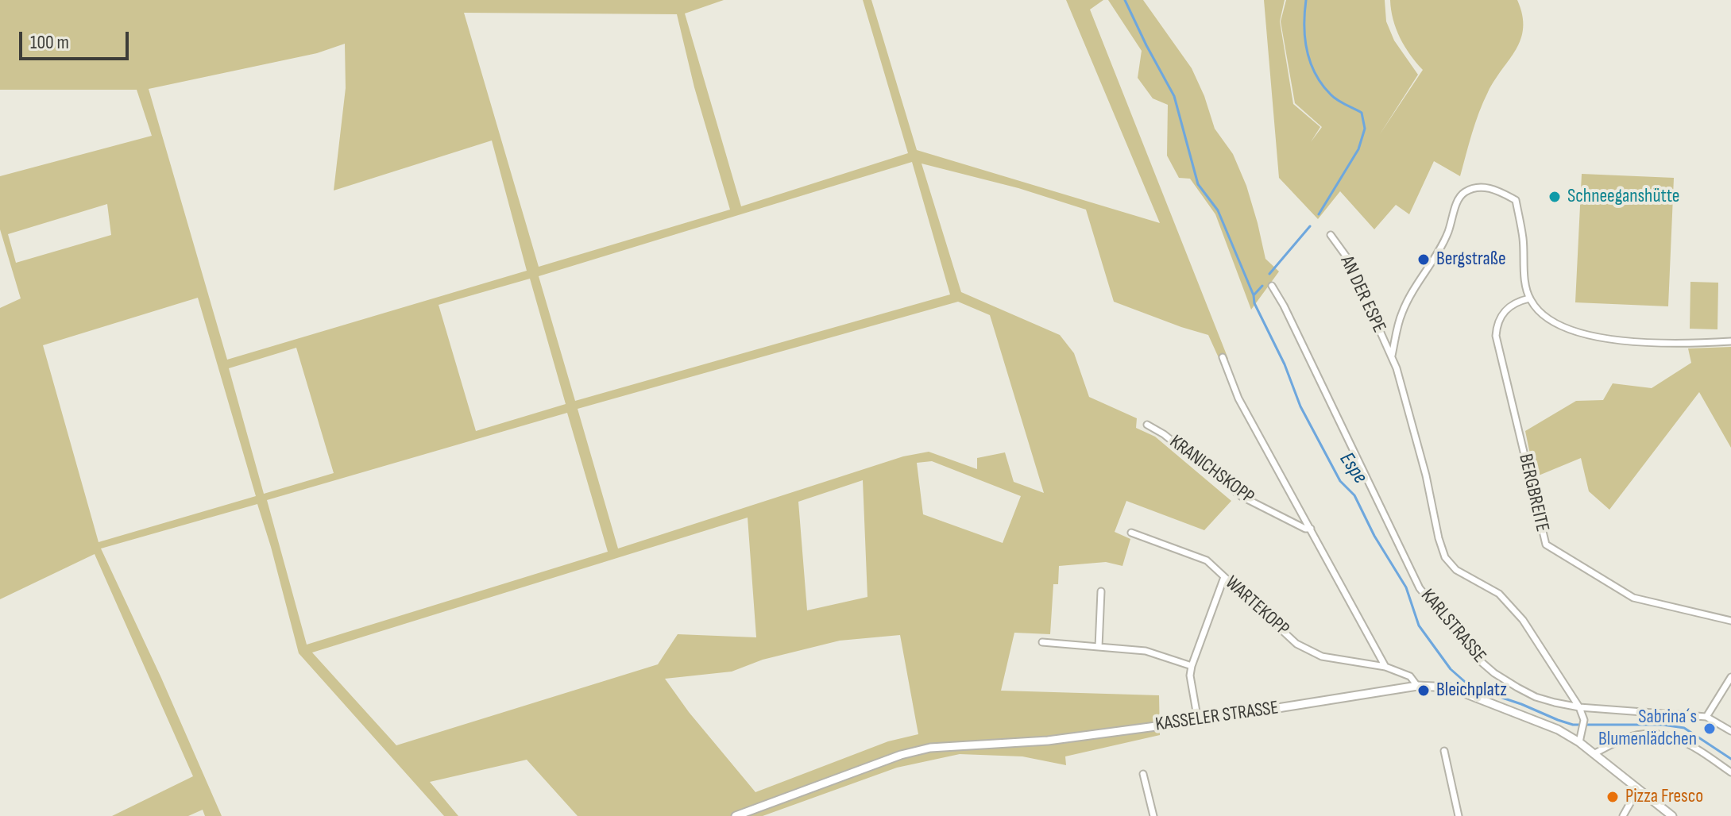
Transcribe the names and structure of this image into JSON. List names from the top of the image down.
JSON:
{
  "streets": {
    "street": [
      "AN DER ESPE",
      "KRANICHSKOPP",
      "BERGBREITE",
      "WARTEKOPP",
      "KARLSTRASSE",
      "KASSELER STRASSE"
    ]
  },
  "water": ["Espe"],
  "places": [
    "Schneeganshütte",
    "Bergstraße",
    "Bleichplatz",
    "Sabrina´s Blumenlädchen",
    "Pizza Fresco"
  ],
  "scale_bar": "100 m"
}
